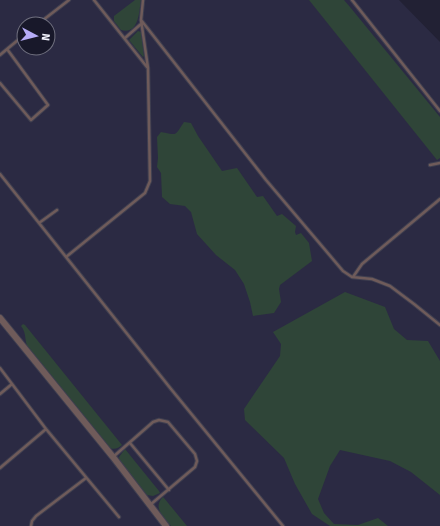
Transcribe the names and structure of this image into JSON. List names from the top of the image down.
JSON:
{
  "north": "right"
}
